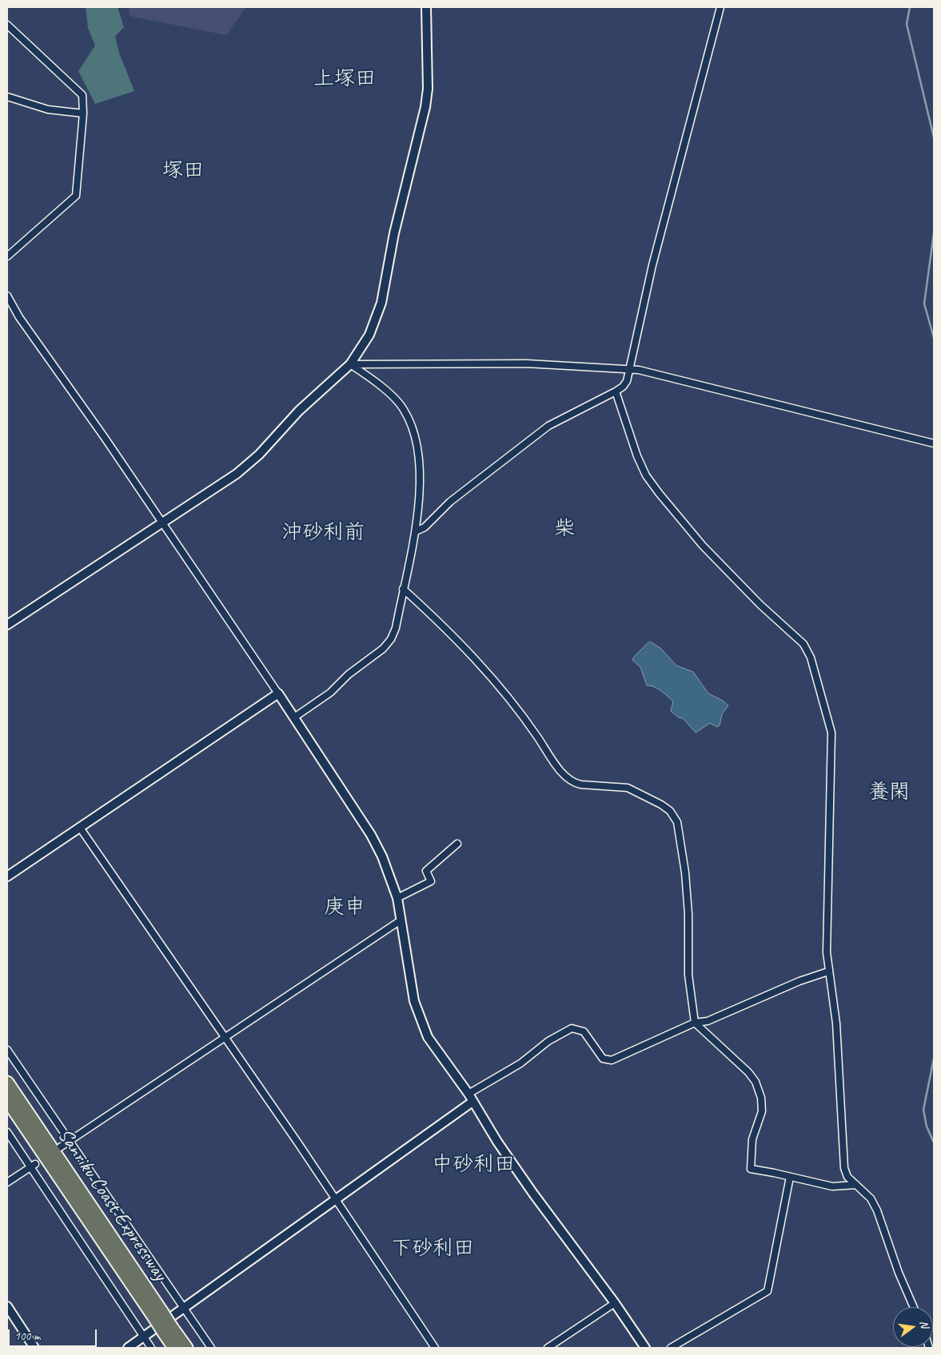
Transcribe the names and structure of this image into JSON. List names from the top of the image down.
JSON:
{
  "streets": {
    "highway": ["Sanriku Coast Expressway"]
  },
  "districts": [
    "上塚田",
    "塚田",
    "柴",
    "沖砂利前",
    "養閑",
    "庚申",
    "中砂利田",
    "下砂利田"
  ],
  "scale_bar": "100 m",
  "north": "right"
}
